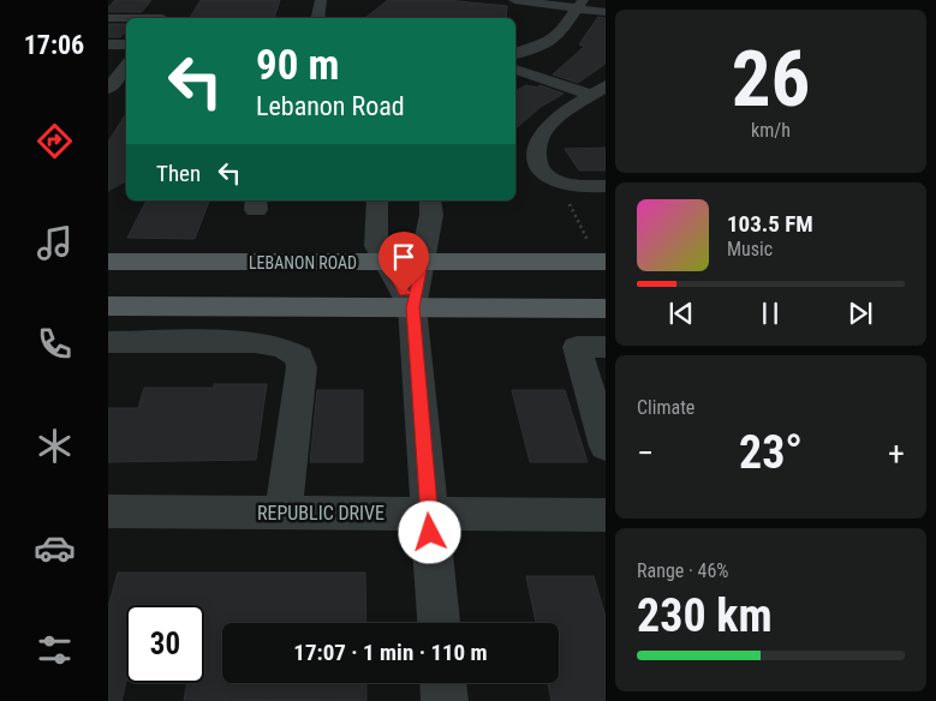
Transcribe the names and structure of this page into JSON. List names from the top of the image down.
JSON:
{
  "streets": {
    "main road": ["LEBANON ROAD"],
    "street": ["REPUBLIC DRIVE"]
  },
  "page": {
    "tabs": "17:06",
    "tile": [
      ["26", "km/h"],
      "Climate",
      ["Range · 46%", "230 km"]
    ],
    "turn": ["90 m", "Lebanon Road"],
    "then": "Then",
    "song": ["103.5 FM", "Music"],
    "heat": ["−", "23°", "+"],
    "limit": "30",
    "trip": "17:07 · 1 min · 110 m"
  }
}
